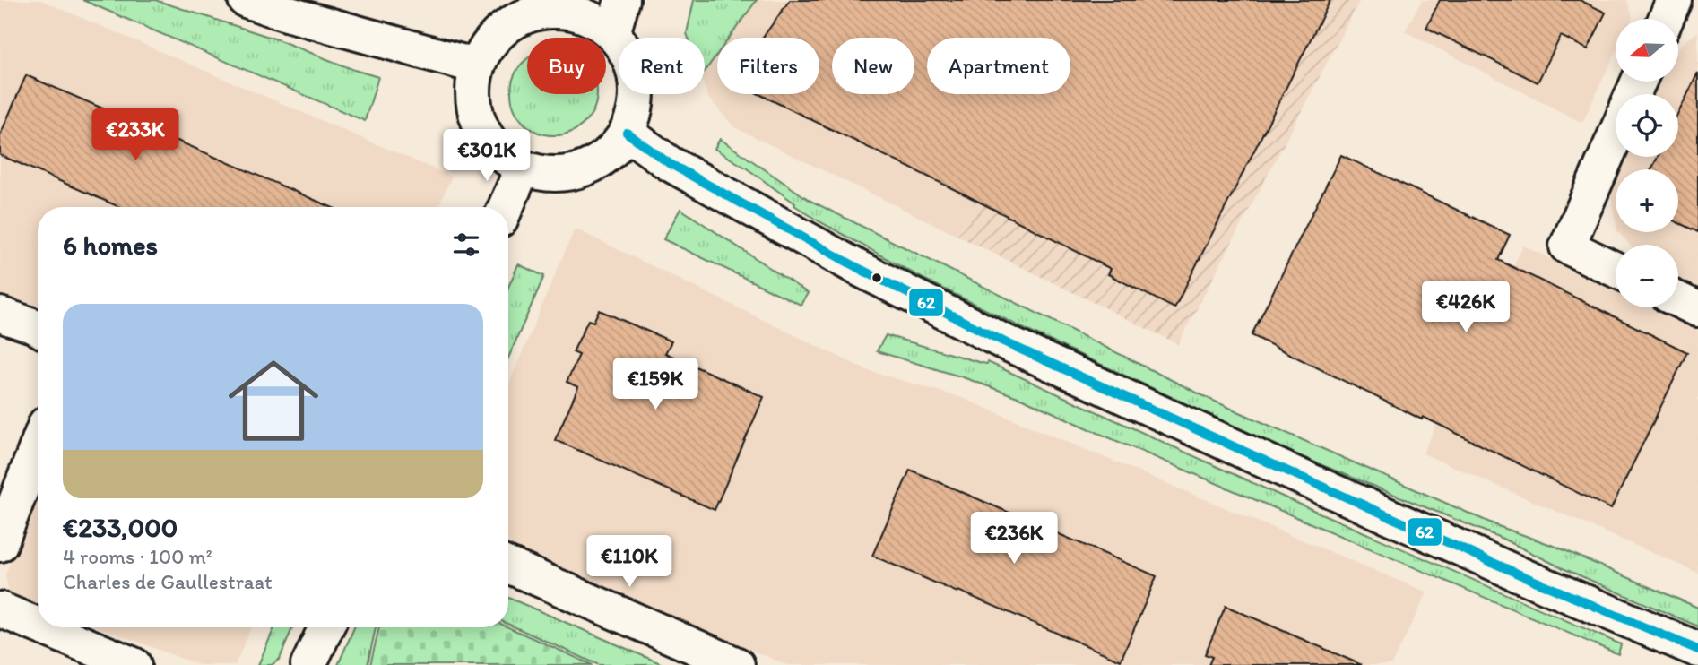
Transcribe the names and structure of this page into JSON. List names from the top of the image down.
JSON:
{
  "lines": ["transit line 62"],
  "north": "left",
  "page": {
    "map_buttons": ["+", "−"],
    "chip": [
      "Buy",
      "Rent",
      "Filters",
      "New",
      "Apartment"
    ],
    "price": [
      "€233K",
      "€301K",
      "€426K",
      "€159K",
      "€236K",
      "€110K"
    ],
    "heading": "6 homes",
    "list": [
      {
        "name": "€233,000",
        "note": "4 rooms · 100 m² · Charles de Gaullestraat"
      }
    ]
  }
}
